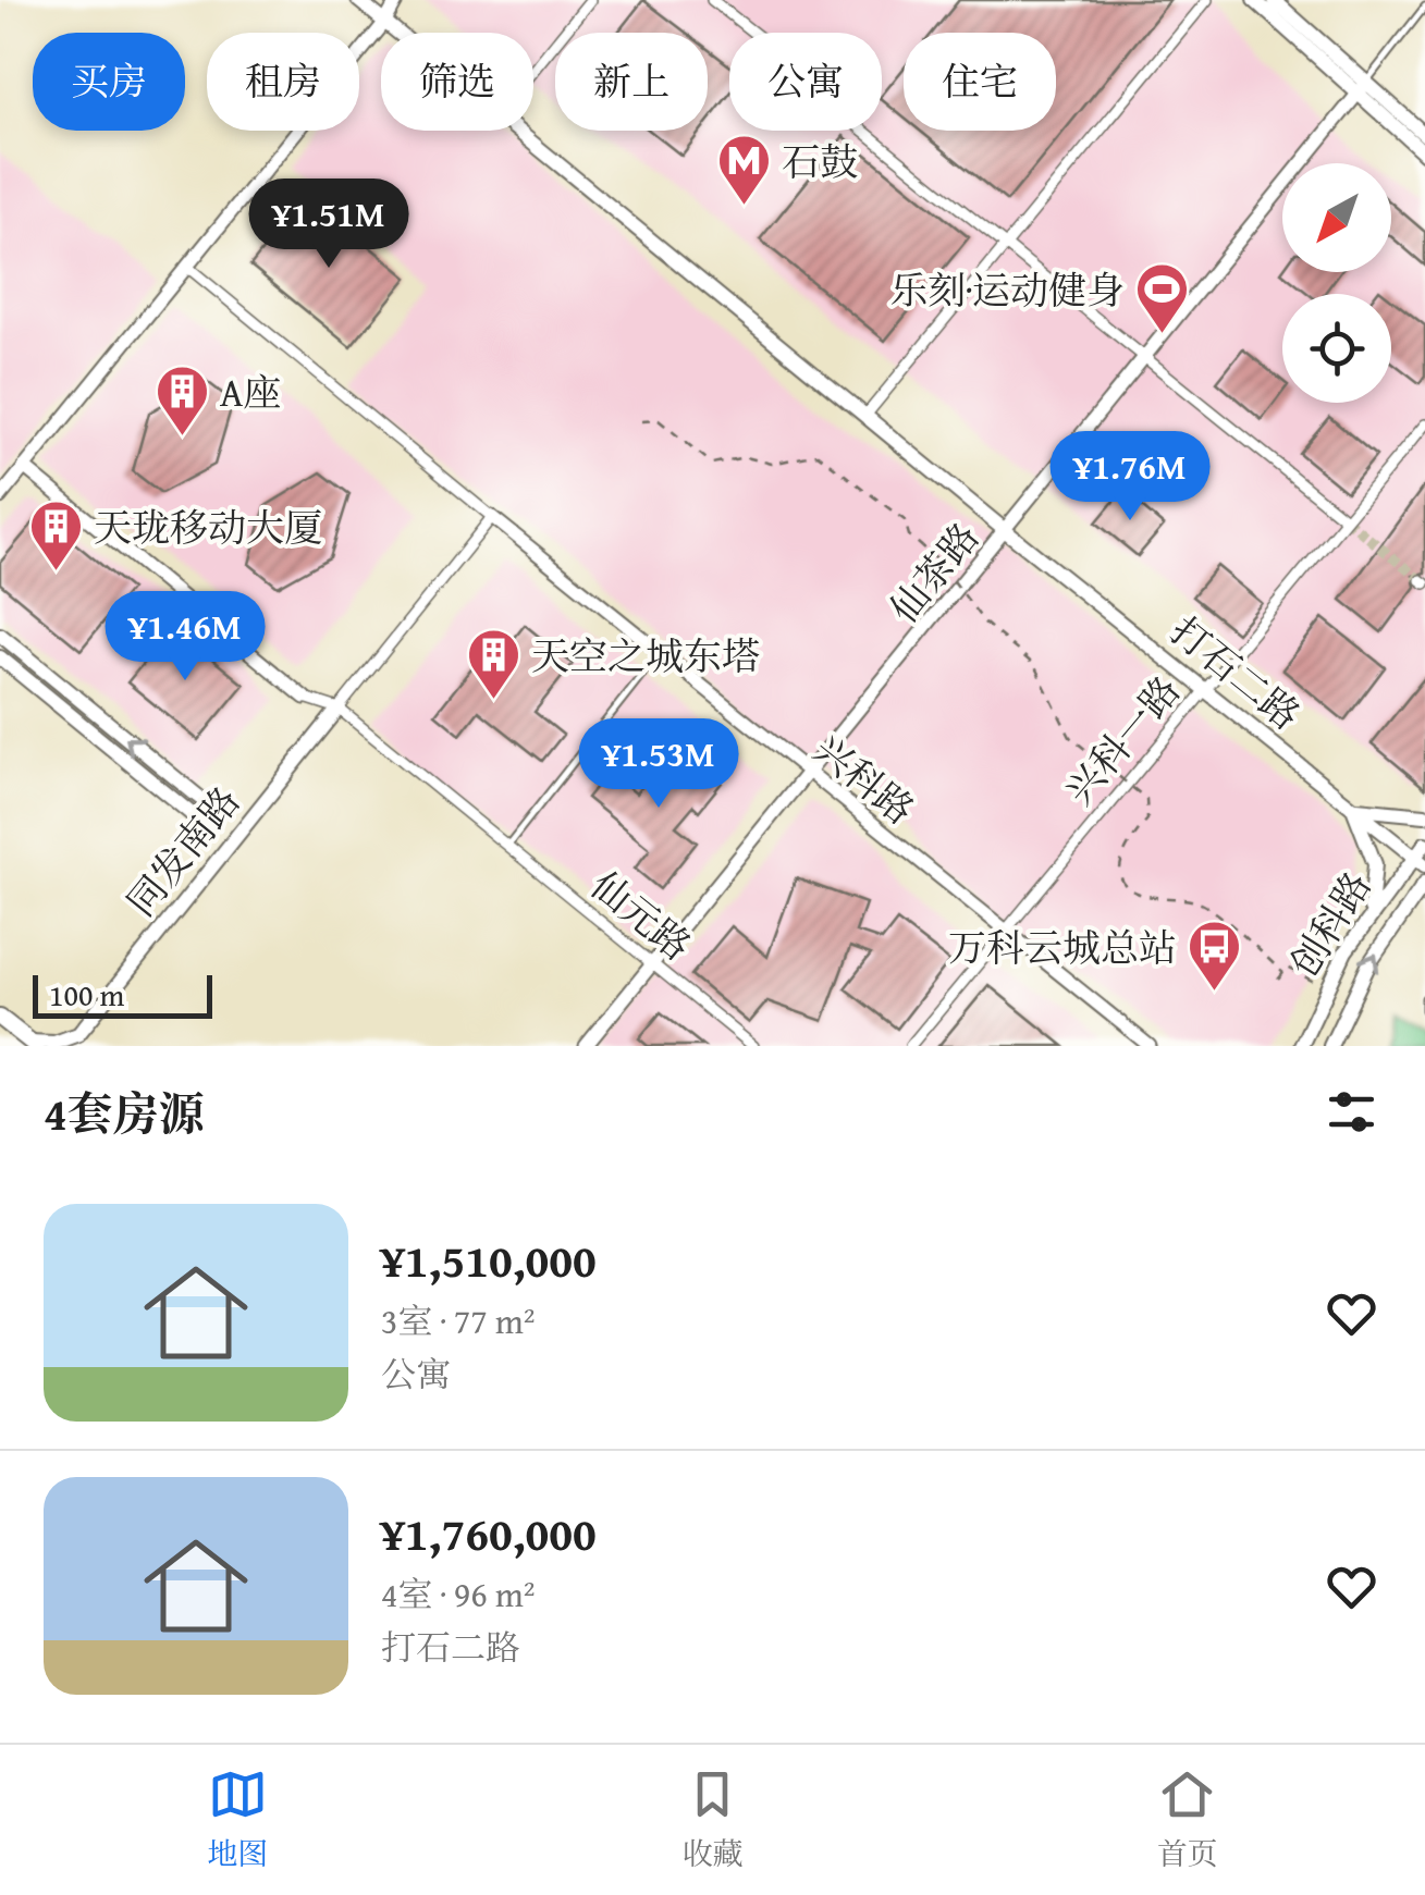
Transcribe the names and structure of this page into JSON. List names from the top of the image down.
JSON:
{
  "streets": {
    "main road": ["打石二路", "同发南路", "创科路"],
    "street": [
      "仙茶路",
      "兴科一路",
      "兴科路",
      "仙元路"
    ]
  },
  "crossings": [
    ["仙茶路", "打石二路"],
    ["仙茶路", "兴科路"],
    ["仙茶路", "仙元路"],
    ["打石二路", "兴科一路"],
    ["打石二路", "创科路"],
    ["兴科一路", "兴科路"],
    ["同发南路", "仙元路"]
  ],
  "places": {
    "metro station": ["石鼓"],
    "sports": ["乐刻·运动健身"],
    "building": ["A座", "天珑移动大厦", "天空之城东塔"],
    "bus stop": ["万科云城总站"]
  },
  "scale_bar": "100 m",
  "north": "bottom left",
  "page": {
    "chip": [
      "买房",
      "租房",
      "筛选",
      "新上",
      "公寓",
      "住宅"
    ],
    "price": [
      "¥1.51M",
      "¥1.76M",
      "¥1.46M",
      "¥1.53M"
    ],
    "scale": "100 m",
    "heading": "4套房源",
    "list": [
      {
        "name": "¥1,510,000",
        "note": "3室 · 77 m² · 公寓"
      },
      {
        "name": "¥1,760,000",
        "note": "4室 · 96 m² · 打石二路"
      }
    ],
    "tabs": ["地图", "收藏", "首页"]
  }
}
